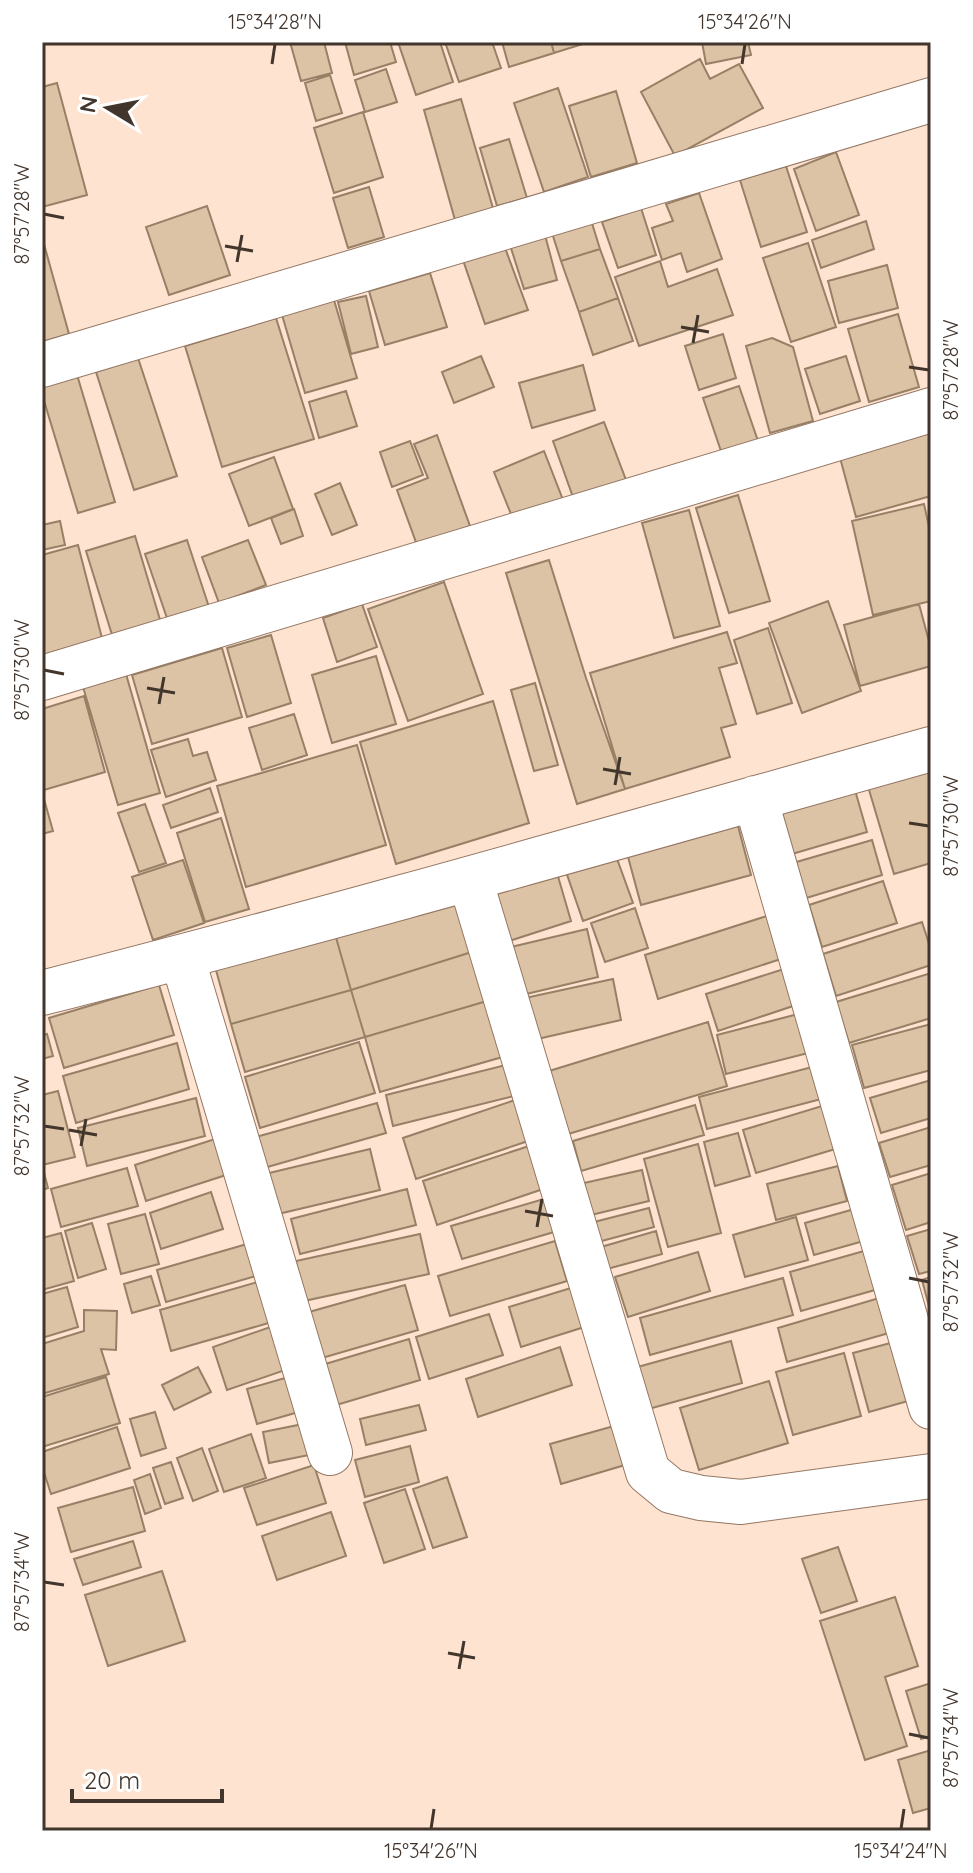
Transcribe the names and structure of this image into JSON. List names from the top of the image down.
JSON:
{
  "scale_bar": "20 m",
  "north": "left",
  "coordinates": [
    "15°34'28\"N",
    "15°34'26\"N",
    "87°57'28\"W",
    "87°57'30\"W",
    "87°57'32\"W",
    "87°57'34\"W",
    "15°34'24\"N"
  ]
}
